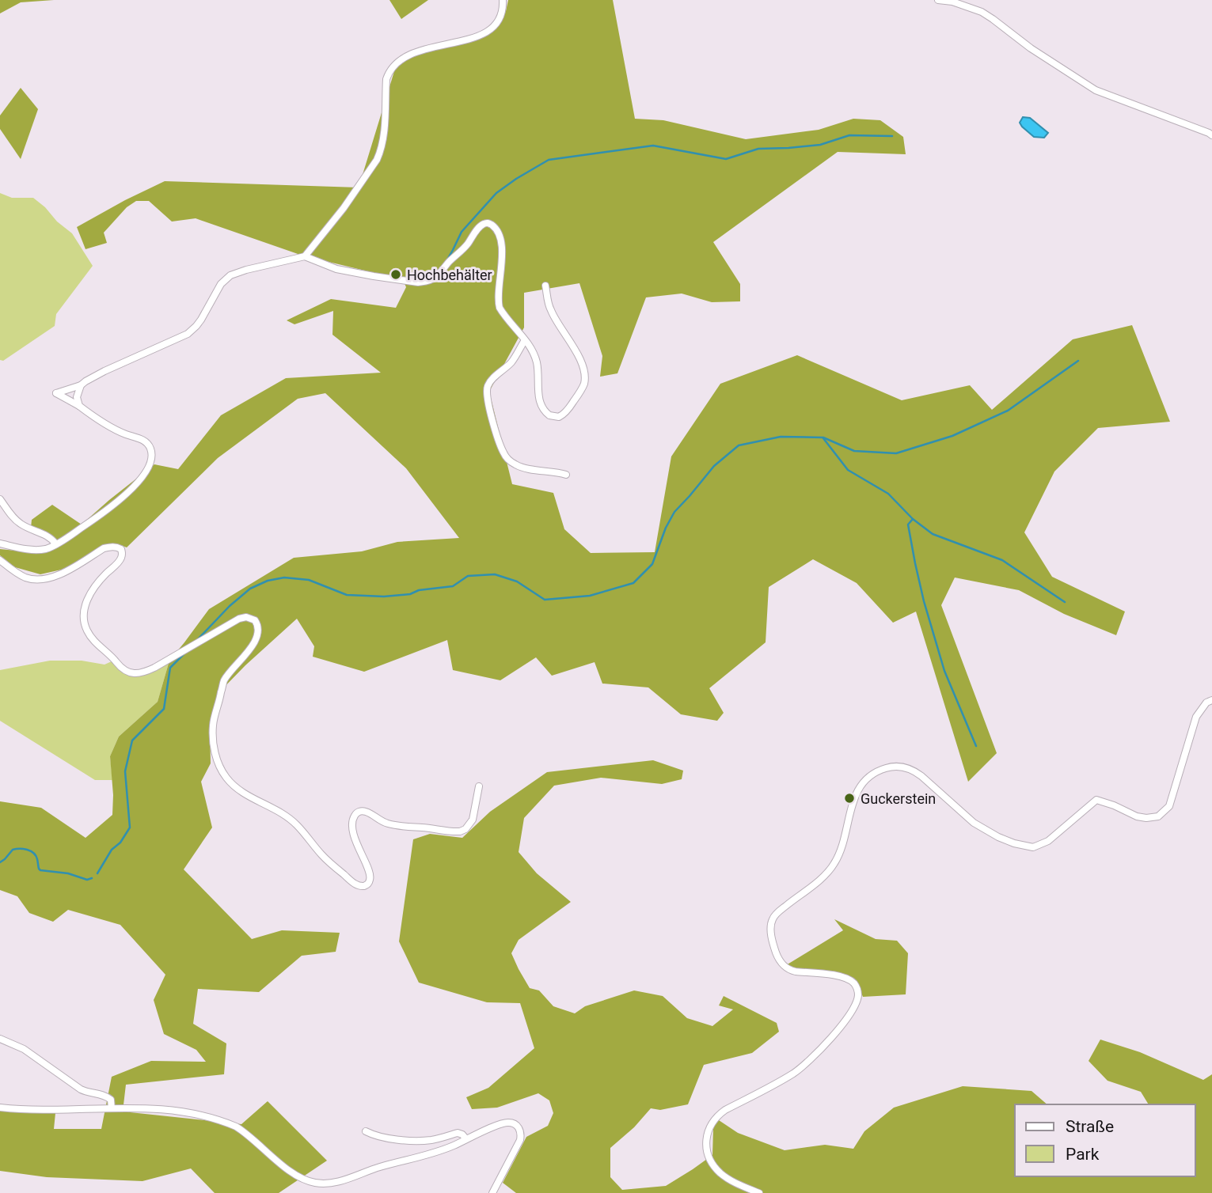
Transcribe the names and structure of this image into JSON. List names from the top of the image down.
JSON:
{
  "places": ["Hochbehälter", "Guckerstein"],
  "legend": ["Straße", "Park"]
}
